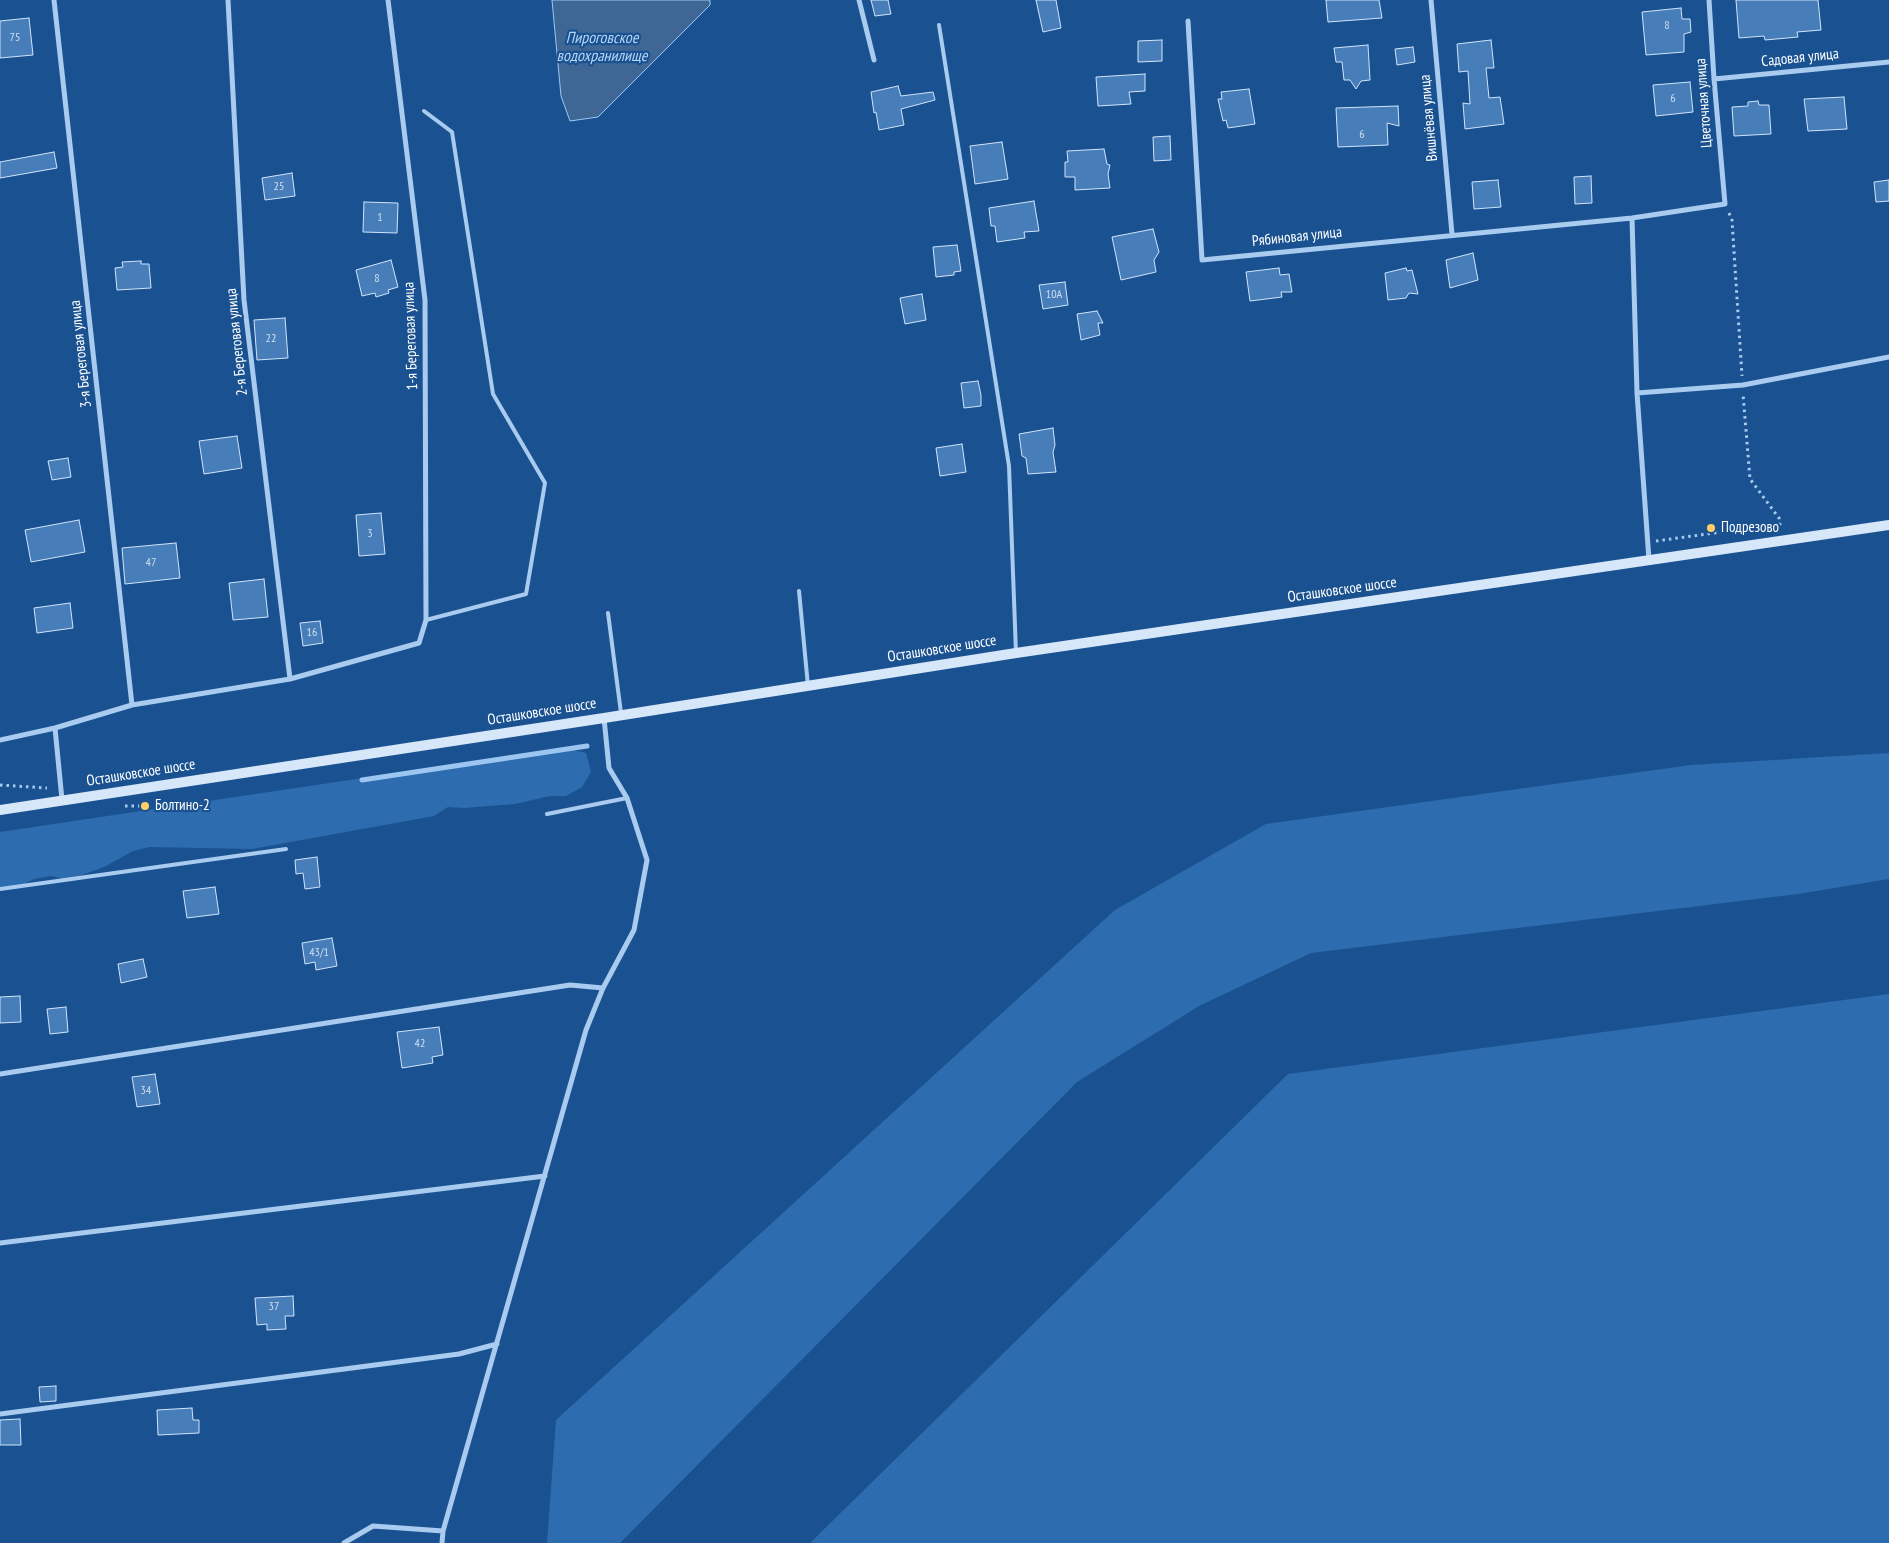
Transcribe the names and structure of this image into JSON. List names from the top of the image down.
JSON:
{
  "streets": {
    "main road": ["Осташковское шоссе"],
    "street": [
      "Садовая улица",
      "Цветочная улица",
      "Вишнёвая улица",
      "Рябиновая улица",
      "1-я Береговая улица",
      "2-я Береговая улица",
      "3-я Береговая улица"
    ]
  },
  "crossings": [
    ["Садовая улица", "Цветочная улица"],
    ["Цветочная улица", "Рябиновая улица"],
    ["Вишнёвая улица", "Рябиновая улица"],
    ["1-я Береговая улица", "2-я Береговая улица"]
  ],
  "water": ["Пироговское водохранилище"],
  "places": ["Подрезово", "Болтино-2"],
  "house_numbers": [
    "8",
    "75",
    "6",
    "6",
    "25",
    "1",
    "8",
    "10А",
    "22",
    "3",
    "47",
    "16",
    "43/1",
    "42",
    "34",
    "37"
  ]
}
